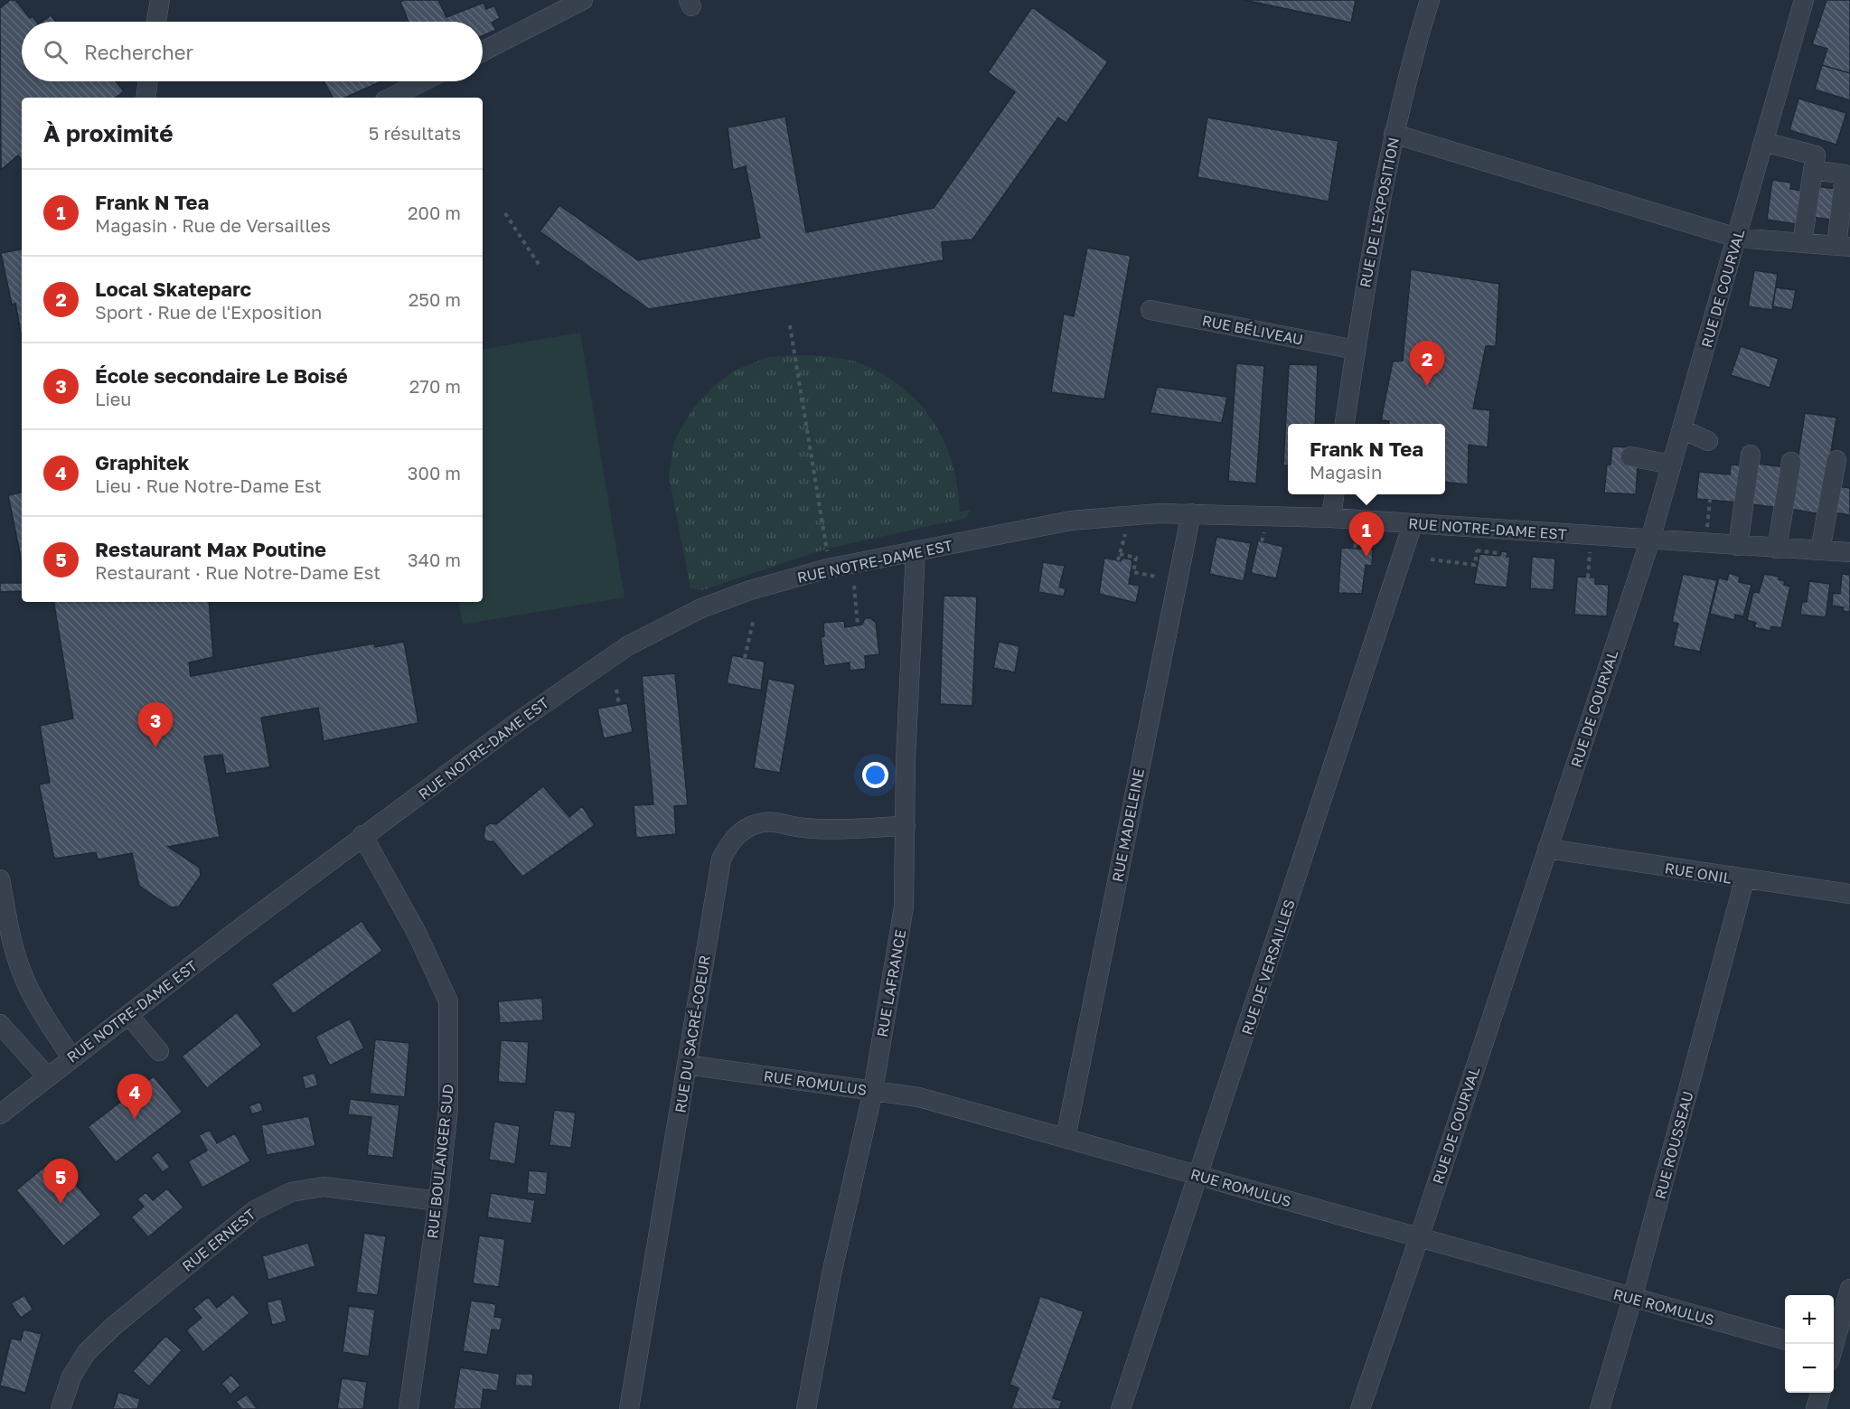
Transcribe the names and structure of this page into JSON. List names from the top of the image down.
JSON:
{
  "streets": {
    "street": [
      "RUE DE L'EXPOSITION",
      "RUE DE COURVAL",
      "RUE BÉLIVEAU",
      "RUE NOTRE-DAME EST",
      "RUE MADELEINE",
      "RUE ONIL",
      "RUE DE VERSAILLES",
      "RUE LAFRANCE",
      "RUE DU SACRÉ-COEUR",
      "RUE ROMULUS",
      "RUE ROUSSEAU",
      "RUE BOULANGER SUD",
      "RUE ERNEST"
    ]
  },
  "crossings": [
    ["RUE DE L'EXPOSITION", "RUE BÉLIVEAU"],
    ["RUE DE COURVAL", "RUE NOTRE-DAME EST"],
    ["RUE DE COURVAL", "RUE ONIL"],
    ["RUE DE COURVAL", "RUE ROMULUS"],
    ["RUE NOTRE-DAME EST", "RUE MADELEINE"],
    ["RUE NOTRE-DAME EST", "RUE DE VERSAILLES"],
    ["RUE NOTRE-DAME EST", "RUE LAFRANCE"],
    ["RUE NOTRE-DAME EST", "RUE BOULANGER SUD"],
    ["RUE MADELEINE", "RUE ROMULUS"],
    ["RUE ONIL", "RUE ROUSSEAU"],
    ["RUE DE VERSAILLES", "RUE ROMULUS"],
    ["RUE LAFRANCE", "RUE DU SACRÉ-COEUR"],
    ["RUE LAFRANCE", "RUE ROMULUS"],
    ["RUE DU SACRÉ-COEUR", "RUE ROMULUS"],
    ["RUE ROMULUS", "RUE ROUSSEAU"],
    ["RUE BOULANGER SUD", "RUE ERNEST"]
  ],
  "page": {
    "search": "Rechercher",
    "heading": ["À proximité", "5 résultats"],
    "list": [
      {
        "mark": "1",
        "name": "Frank N Tea",
        "note": "Magasin · Rue de Versailles",
        "value": "200 m"
      },
      {
        "mark": "2",
        "name": "Local Skateparc",
        "note": "Sport · Rue de l'Exposition",
        "value": "250 m"
      },
      {
        "mark": "3",
        "name": "École secondaire Le Boisé",
        "note": "Lieu",
        "value": "270 m"
      },
      {
        "mark": "4",
        "name": "Graphitek",
        "note": "Lieu · Rue Notre-Dame Est",
        "value": "300 m"
      },
      {
        "mark": "5",
        "name": "Restaurant Max Poutine",
        "note": "Restaurant · Rue Notre-Dame Est",
        "value": "340 m"
      }
    ],
    "pins": [
      "2",
      "1",
      "3",
      "4",
      "5"
    ],
    "popup": ["Frank N Tea", "Magasin"],
    "map_buttons": ["+", "−"]
  }
}
